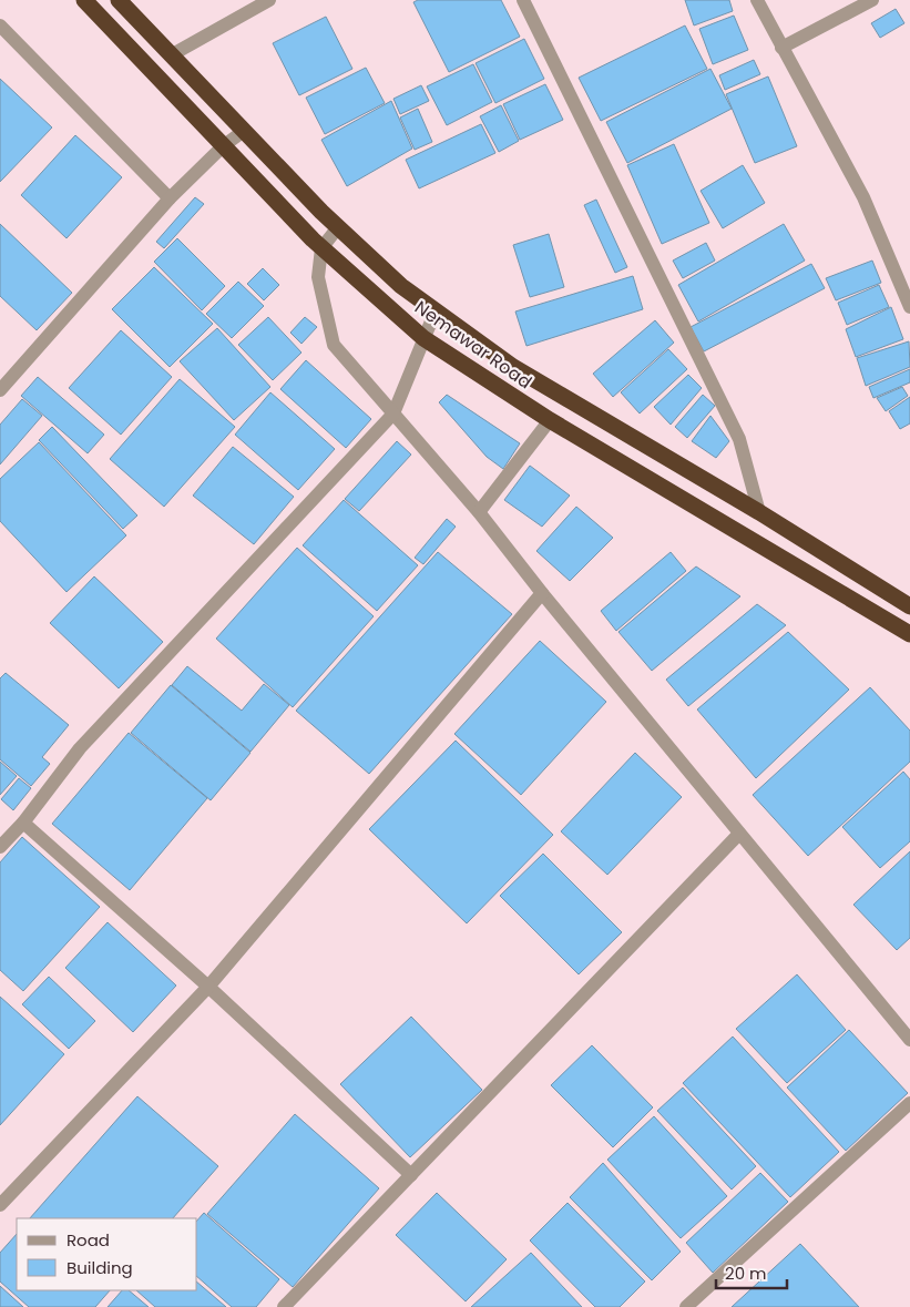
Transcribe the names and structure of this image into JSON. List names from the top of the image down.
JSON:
{
  "streets": {
    "highway": ["Nemawar Road"]
  },
  "legend": ["Road", "Building"],
  "scale_bar": "20 m"
}
